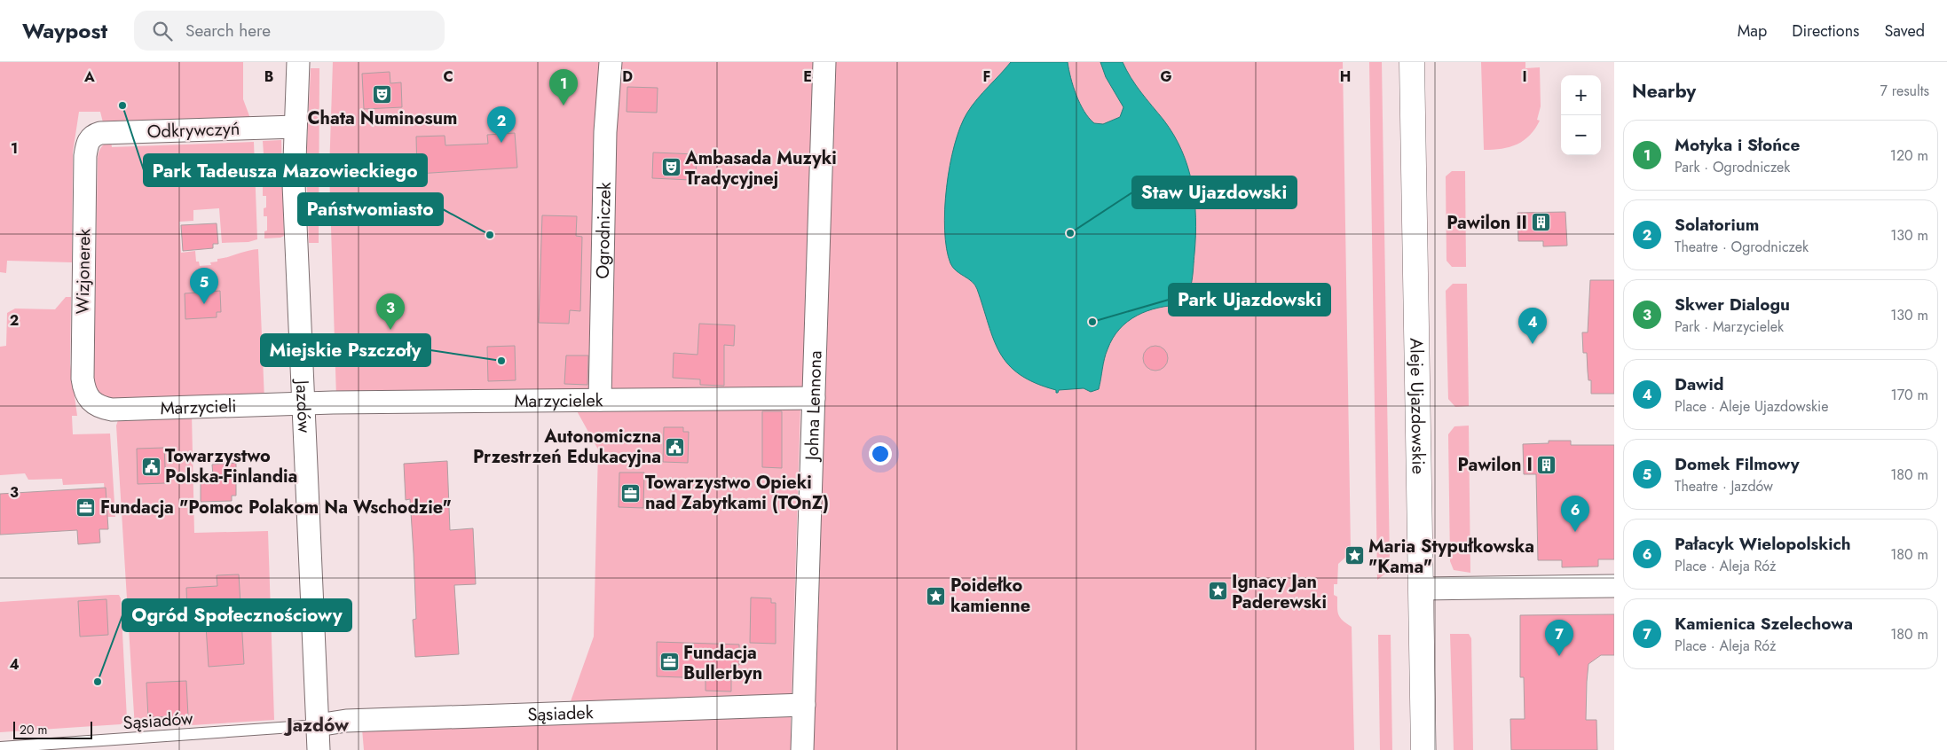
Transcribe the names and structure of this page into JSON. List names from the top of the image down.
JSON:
{
  "streets": {
    "street": [
      "Odkrywczyń",
      "Ogrodniczek",
      "Wizjonerek",
      "Marzycielek",
      "Jazdów",
      "Johna Lennona",
      "Aleje Ujazdowskie",
      "Marzycieli",
      "Sąsiadek"
    ],
    "lane": ["Sąsiadów"]
  },
  "crossings": [
    ["Odkrywczyń", "Wizjonerek"],
    ["Odkrywczyń", "Jazdów"],
    ["Ogrodniczek", "Marzycielek"],
    ["Wizjonerek", "Marzycieli"],
    ["Marzycielek", "Jazdów"],
    ["Marzycielek", "Johna Lennona"],
    ["Marzycielek", "Marzycieli"],
    ["Jazdów", "Marzycieli"],
    ["Jazdów", "Sąsiadek"],
    ["Jazdów", "Sąsiadów"],
    ["Johna Lennona", "Sąsiadek"],
    ["Sąsiadek", "Sąsiadów"]
  ],
  "districts": ["Jazdów"],
  "places": {
    "theatre": ["Chata Numinosum", "Ambasada Muzyki Tradycyjnej"],
    "other": [
      "Park Tadeusza Mazowieckiego",
      "Staw Ujazdowski",
      "Państwomiasto",
      "Park Ujazdowski",
      "Miejskie Pszczoły",
      "Ogród Społecznościowy"
    ],
    "building": ["Pawilon II", "Pawilon I"],
    "public building": ["Autonomiczna Przestrzeń Edukacyjna", "Towarzystwo Polska-Finlandia"],
    "office": ["Towarzystwo Opieki nad Zabytkami (TOnZ)", "Fundacja \"Pomoc Polakom Na Wschodzie\"", "Fundacja Bullerbyn"],
    "place": ["Maria Stypułkowska \"Kama\"", "Ignacy Jan Paderewski", "Poidełko kamienne"]
  },
  "scale_bar": "20 m",
  "page": {
    "header": "Waypost",
    "search": "Search here",
    "nav": ["Map", "Directions", "Saved"],
    "heading": ["Nearby", "7 results"],
    "pins": [
      "1",
      "2",
      "5",
      "3",
      "4",
      "6",
      "7"
    ],
    "map_buttons": ["+", "−"],
    "list": [
      {
        "mark": "1",
        "name": "Motyka i Słońce",
        "note": "Park · Ogrodniczek",
        "value": "120 m"
      },
      {
        "mark": "2",
        "name": "Solatorium",
        "note": "Theatre · Ogrodniczek",
        "value": "130 m"
      },
      {
        "mark": "3",
        "name": "Skwer Dialogu",
        "note": "Park · Marzycielek",
        "value": "130 m"
      },
      {
        "mark": "4",
        "name": "Dawid",
        "note": "Place · Aleje Ujazdowskie",
        "value": "170 m"
      },
      {
        "mark": "5",
        "name": "Domek Filmowy",
        "note": "Theatre · Jazdów",
        "value": "180 m"
      },
      {
        "mark": "6",
        "name": "Pałacyk Wielopolskich",
        "note": "Place · Aleja Róż",
        "value": "180 m"
      },
      {
        "mark": "7",
        "name": "Kamienica Szelechowa",
        "note": "Place · Aleja Róż",
        "value": "180 m"
      }
    ],
    "scale": "20 m"
  },
  "grid": {
    "columns": [
      "A",
      "B",
      "C",
      "D",
      "E",
      "F",
      "G",
      "H",
      "I"
    ],
    "rows": [
      "1",
      "2",
      "3",
      "4"
    ]
  }
}
